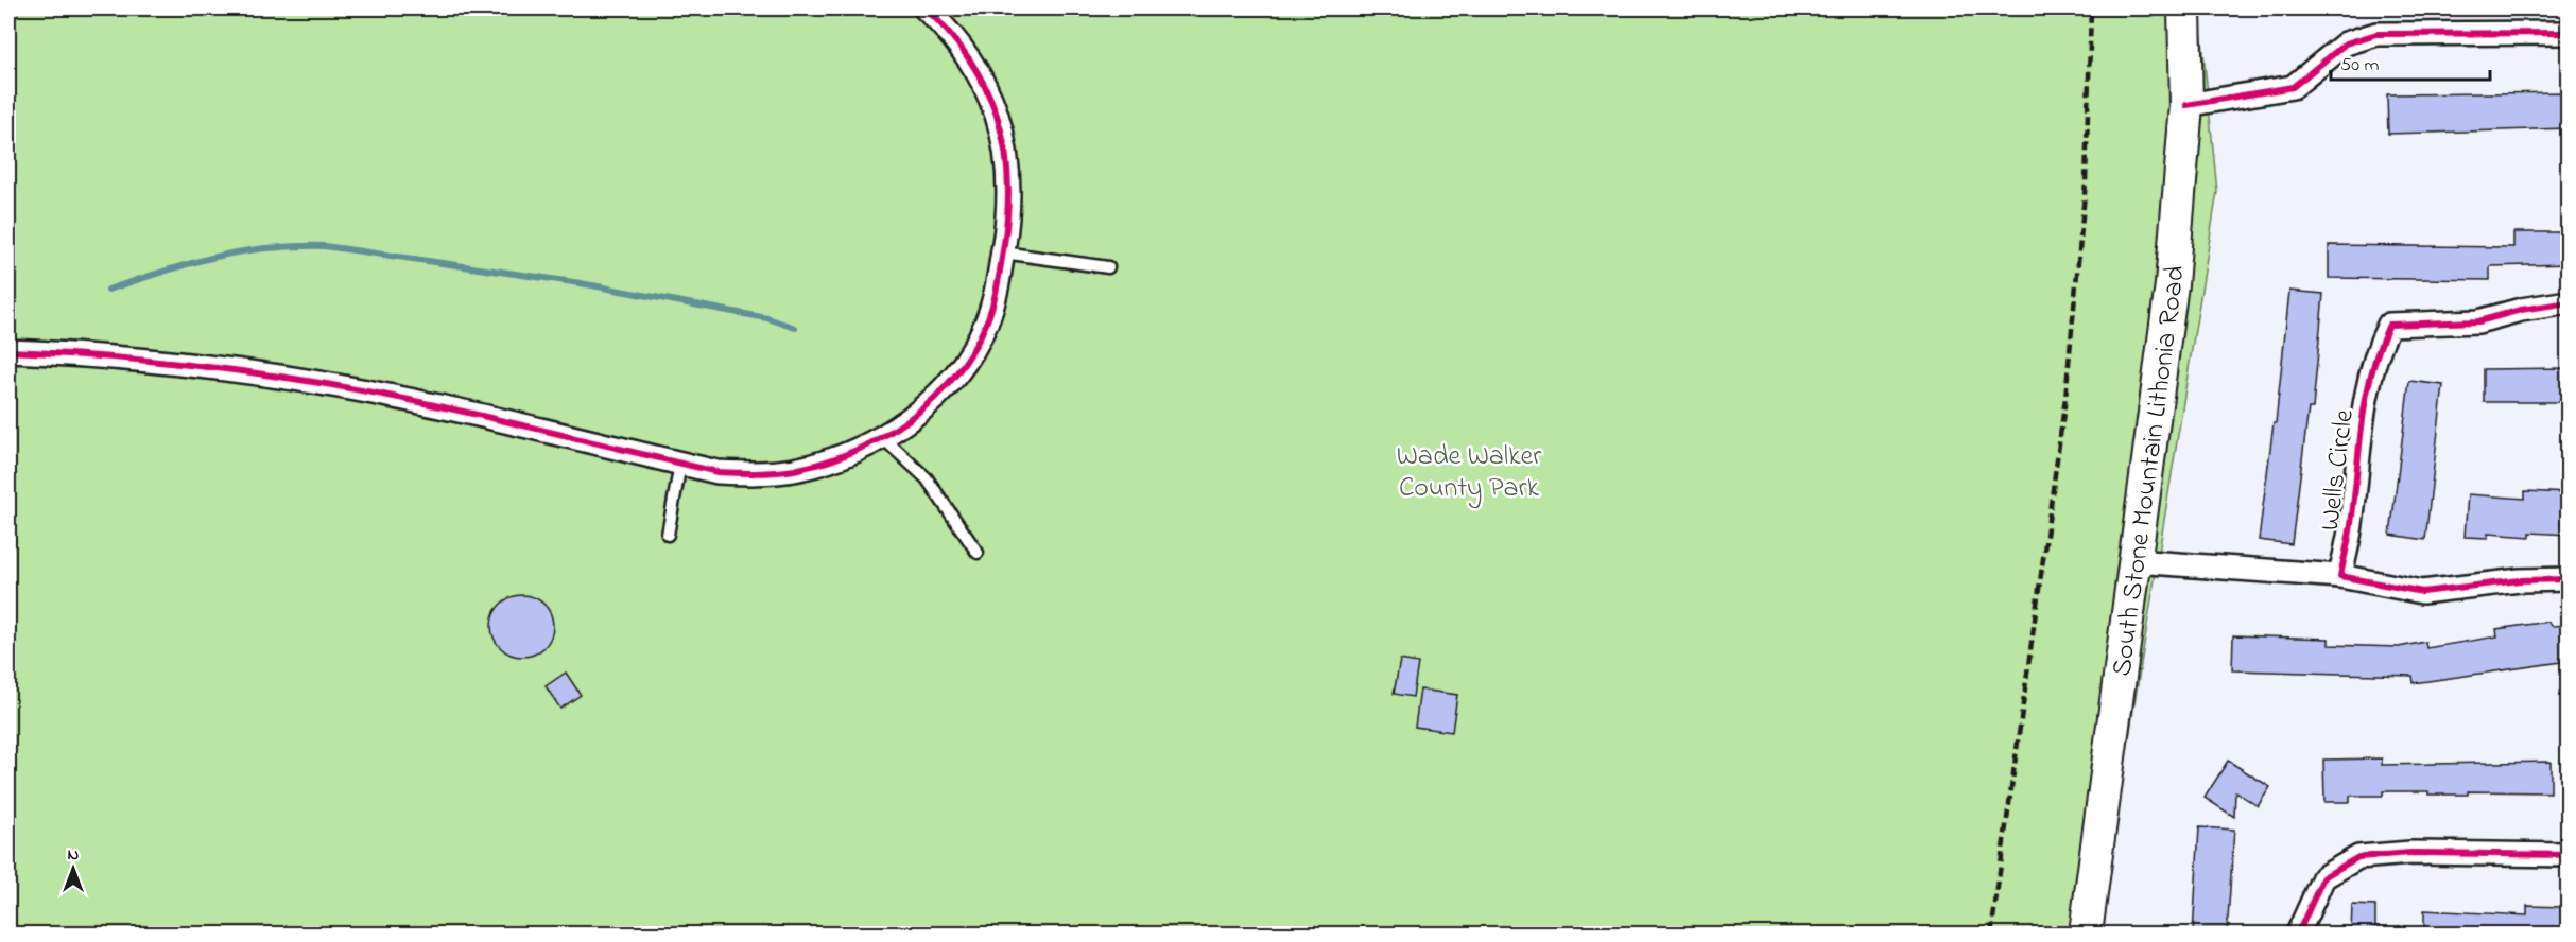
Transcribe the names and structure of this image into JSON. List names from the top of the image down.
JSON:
{
  "streets": {
    "main road": ["South Stone Mountain Lithonia Road"],
    "street": ["Wells Circle"]
  },
  "parks": ["Wade Walker County Park"],
  "scale_bar": "50 m",
  "north": "top"
}
